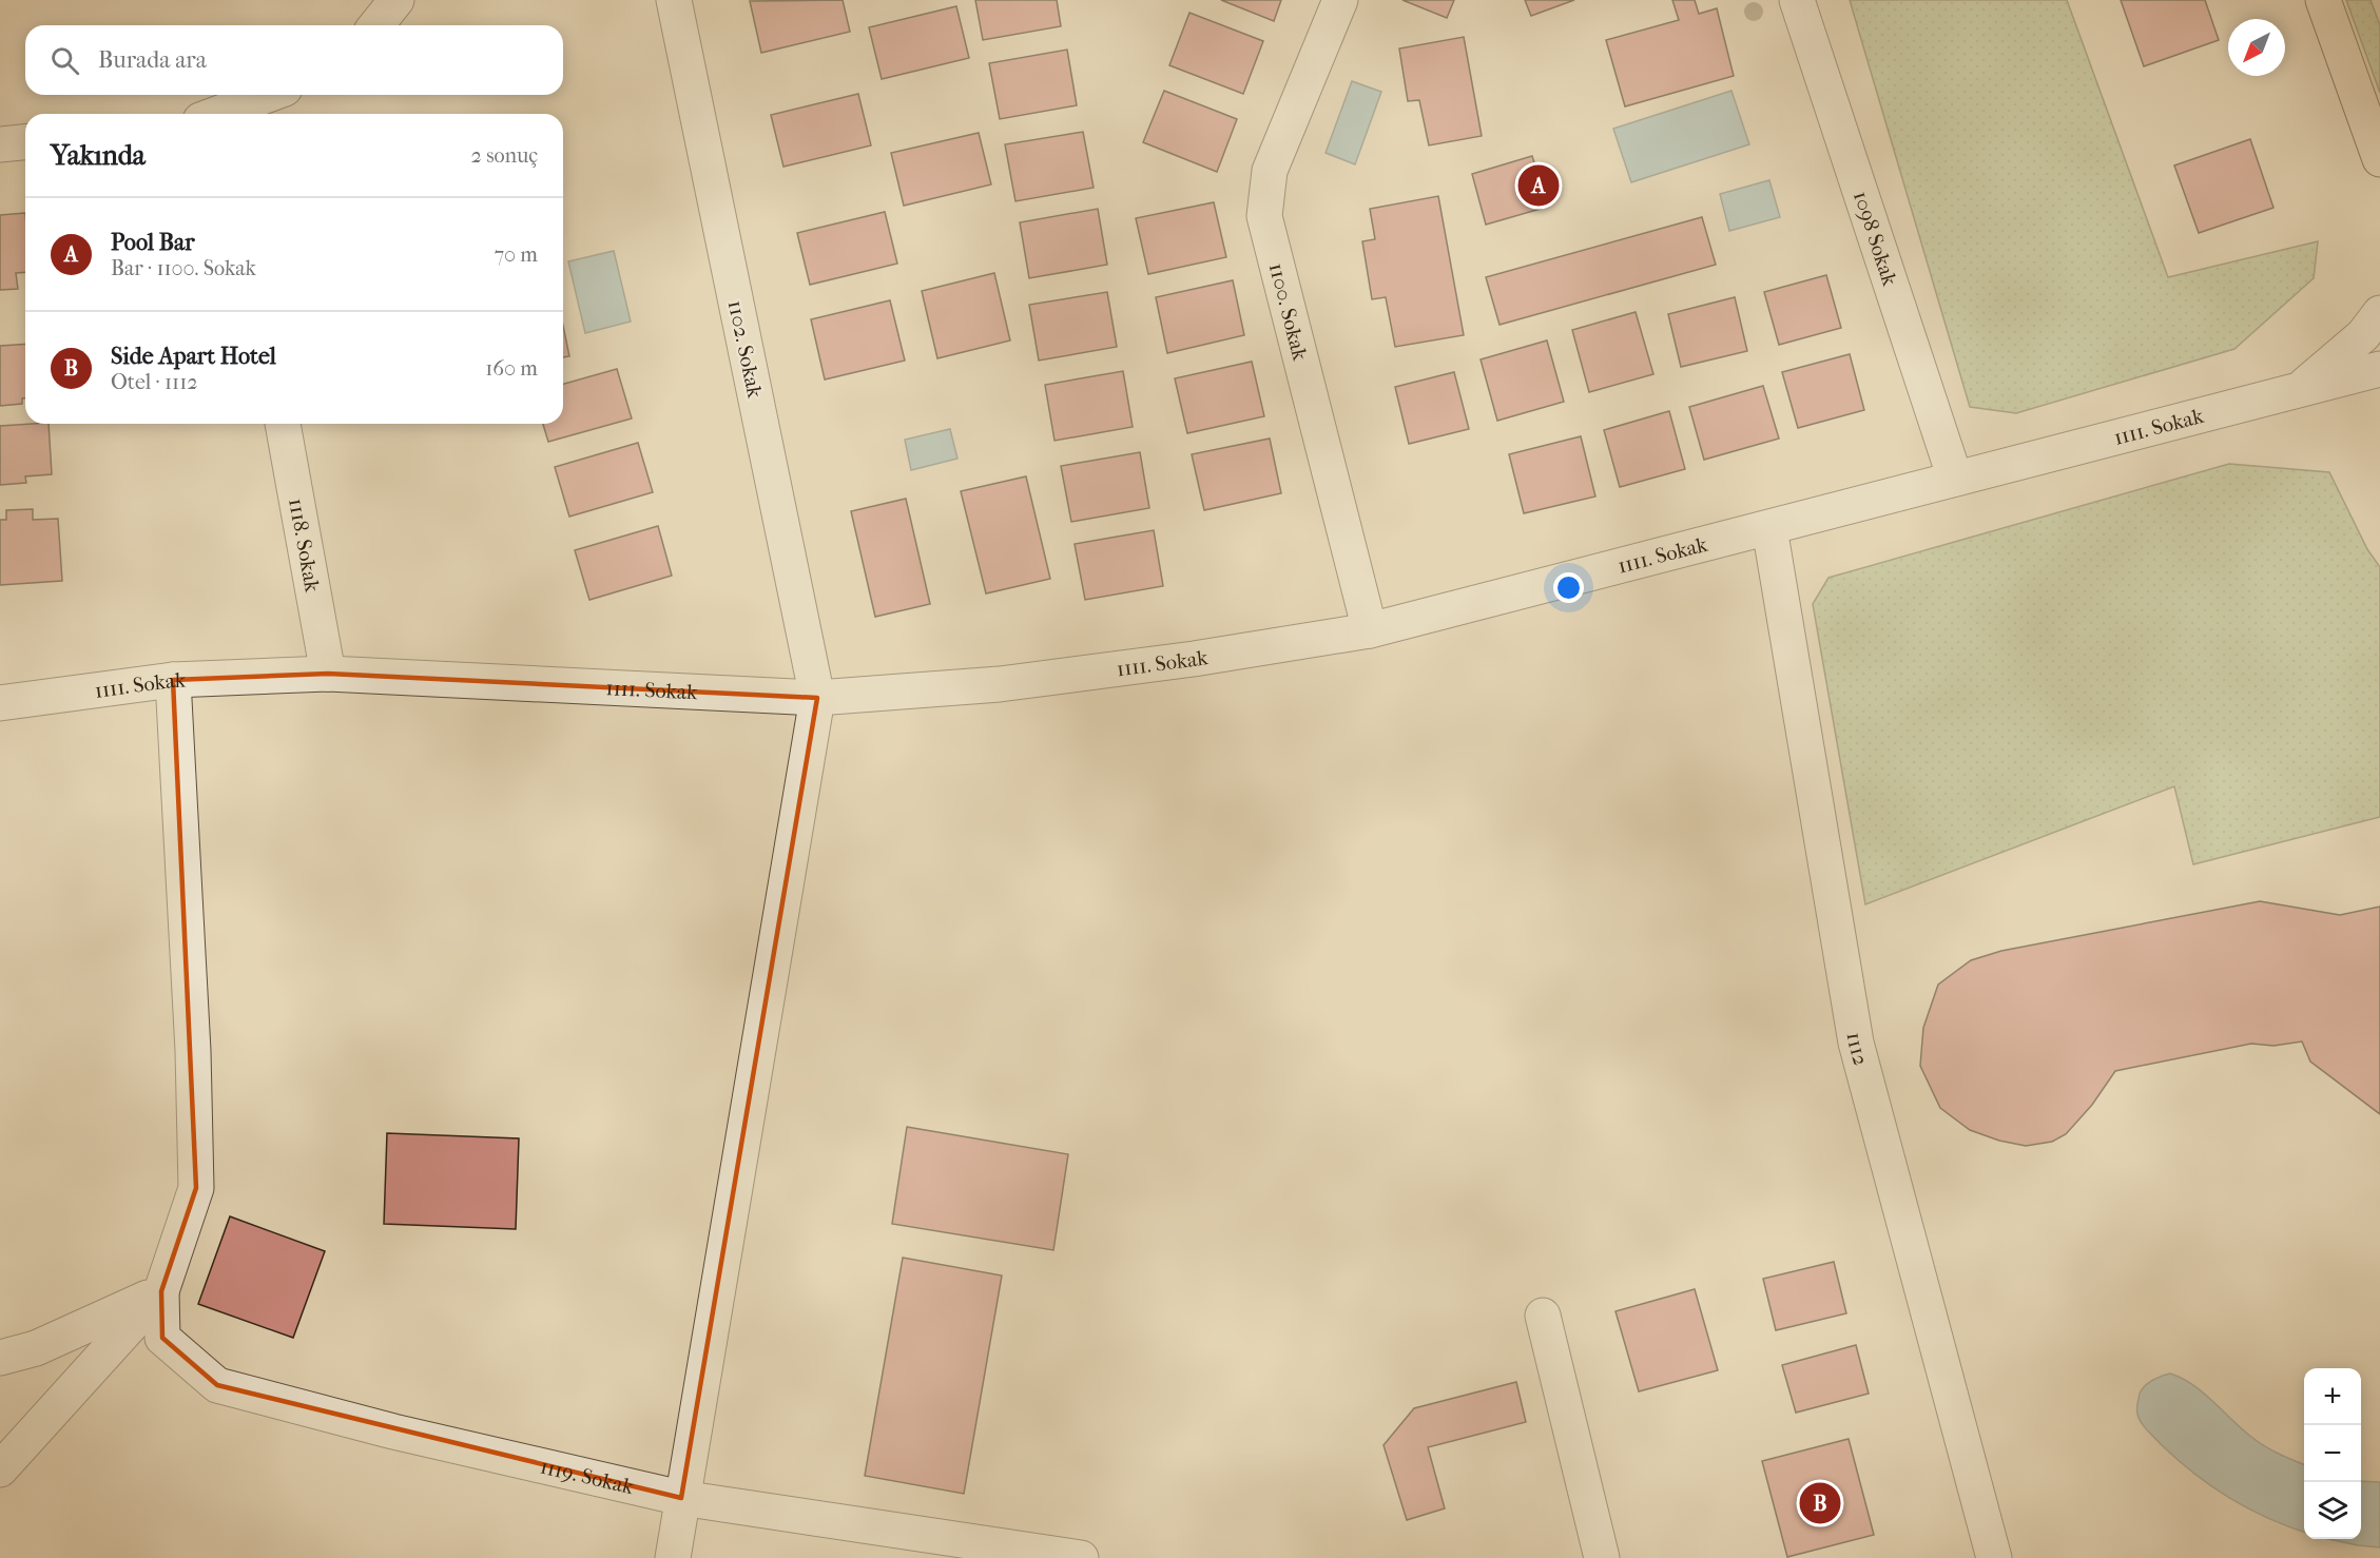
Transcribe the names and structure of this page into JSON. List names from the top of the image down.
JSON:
{
  "streets": {
    "street": [
      "1098 Sokak",
      "1100. Sokak",
      "1102. Sokak",
      "1111. Sokak",
      "1118. Sokak",
      "1112",
      "1119. Sokak"
    ]
  },
  "crossings": [
    ["1098 Sokak", "1111. Sokak"],
    ["1100. Sokak", "1111. Sokak"],
    ["1102. Sokak", "1111. Sokak"],
    ["1111. Sokak", "1118. Sokak"],
    ["1111. Sokak", "1112"]
  ],
  "north": "bottom left",
  "page": {
    "search": "Burada ara",
    "heading": ["Yakında", "2 sonuç"],
    "pins": ["A", "B"],
    "list": [
      {
        "mark": "A",
        "name": "Pool Bar",
        "note": "Bar · 1100. Sokak",
        "value": "70 m"
      },
      {
        "mark": "B",
        "name": "Side Apart Hotel",
        "note": "Otel · 1112",
        "value": "160 m"
      }
    ],
    "map_buttons": ["+", "−"]
  }
}
